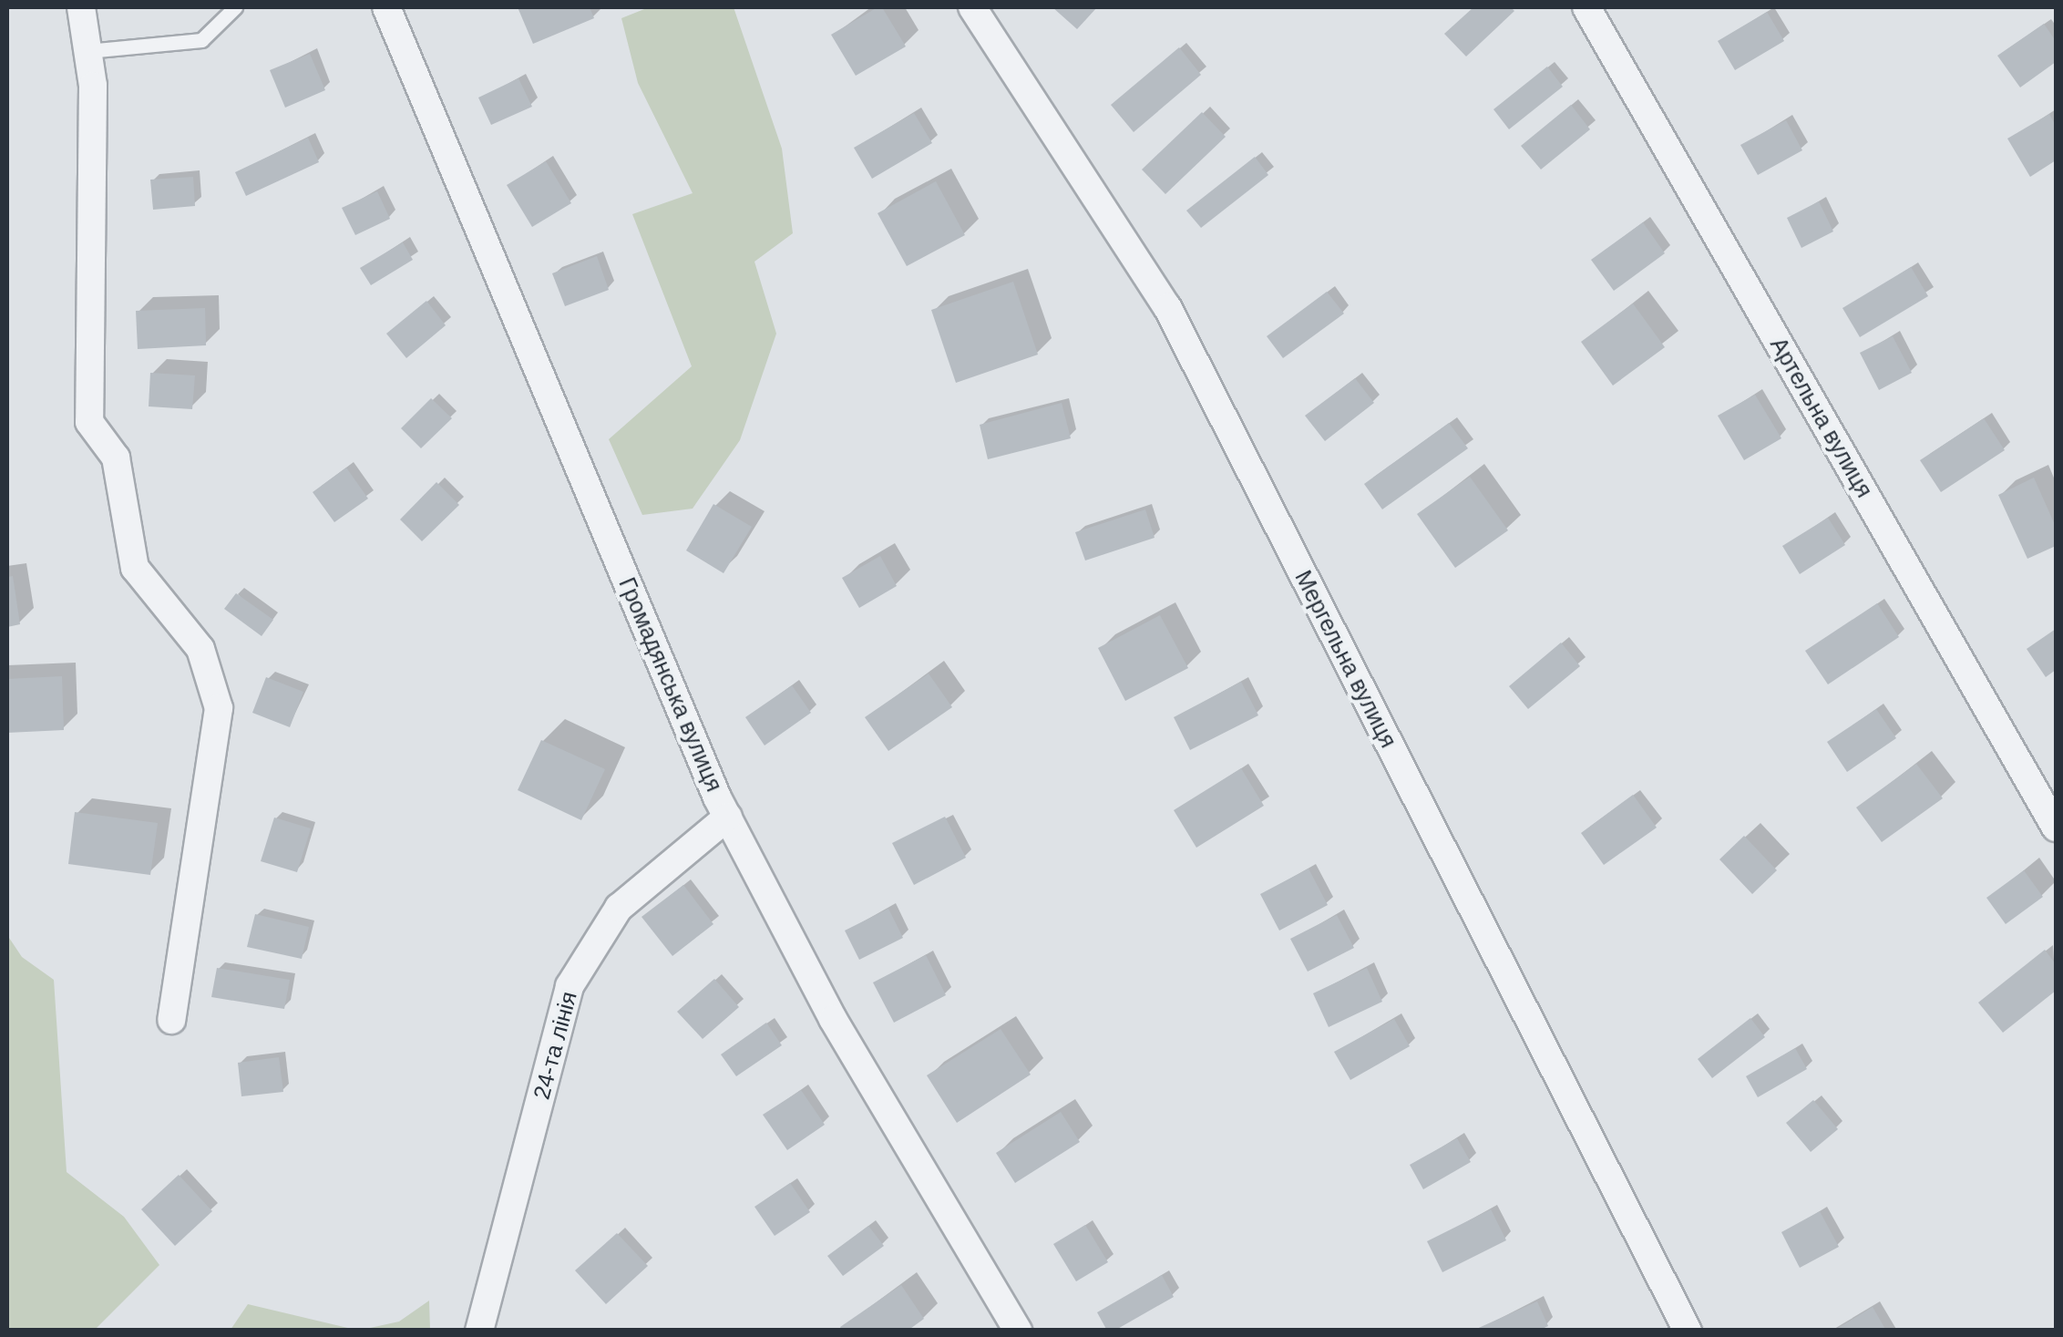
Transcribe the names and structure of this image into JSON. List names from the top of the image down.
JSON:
{
  "streets": {
    "street": [
      "Артельна вулиця",
      "Мергельна вулиця",
      "Громадянська вулиця",
      "24-та лінія"
    ]
  },
  "crossings": [
    ["Громадянська вулиця", "24-та лінія"]
  ]
}
